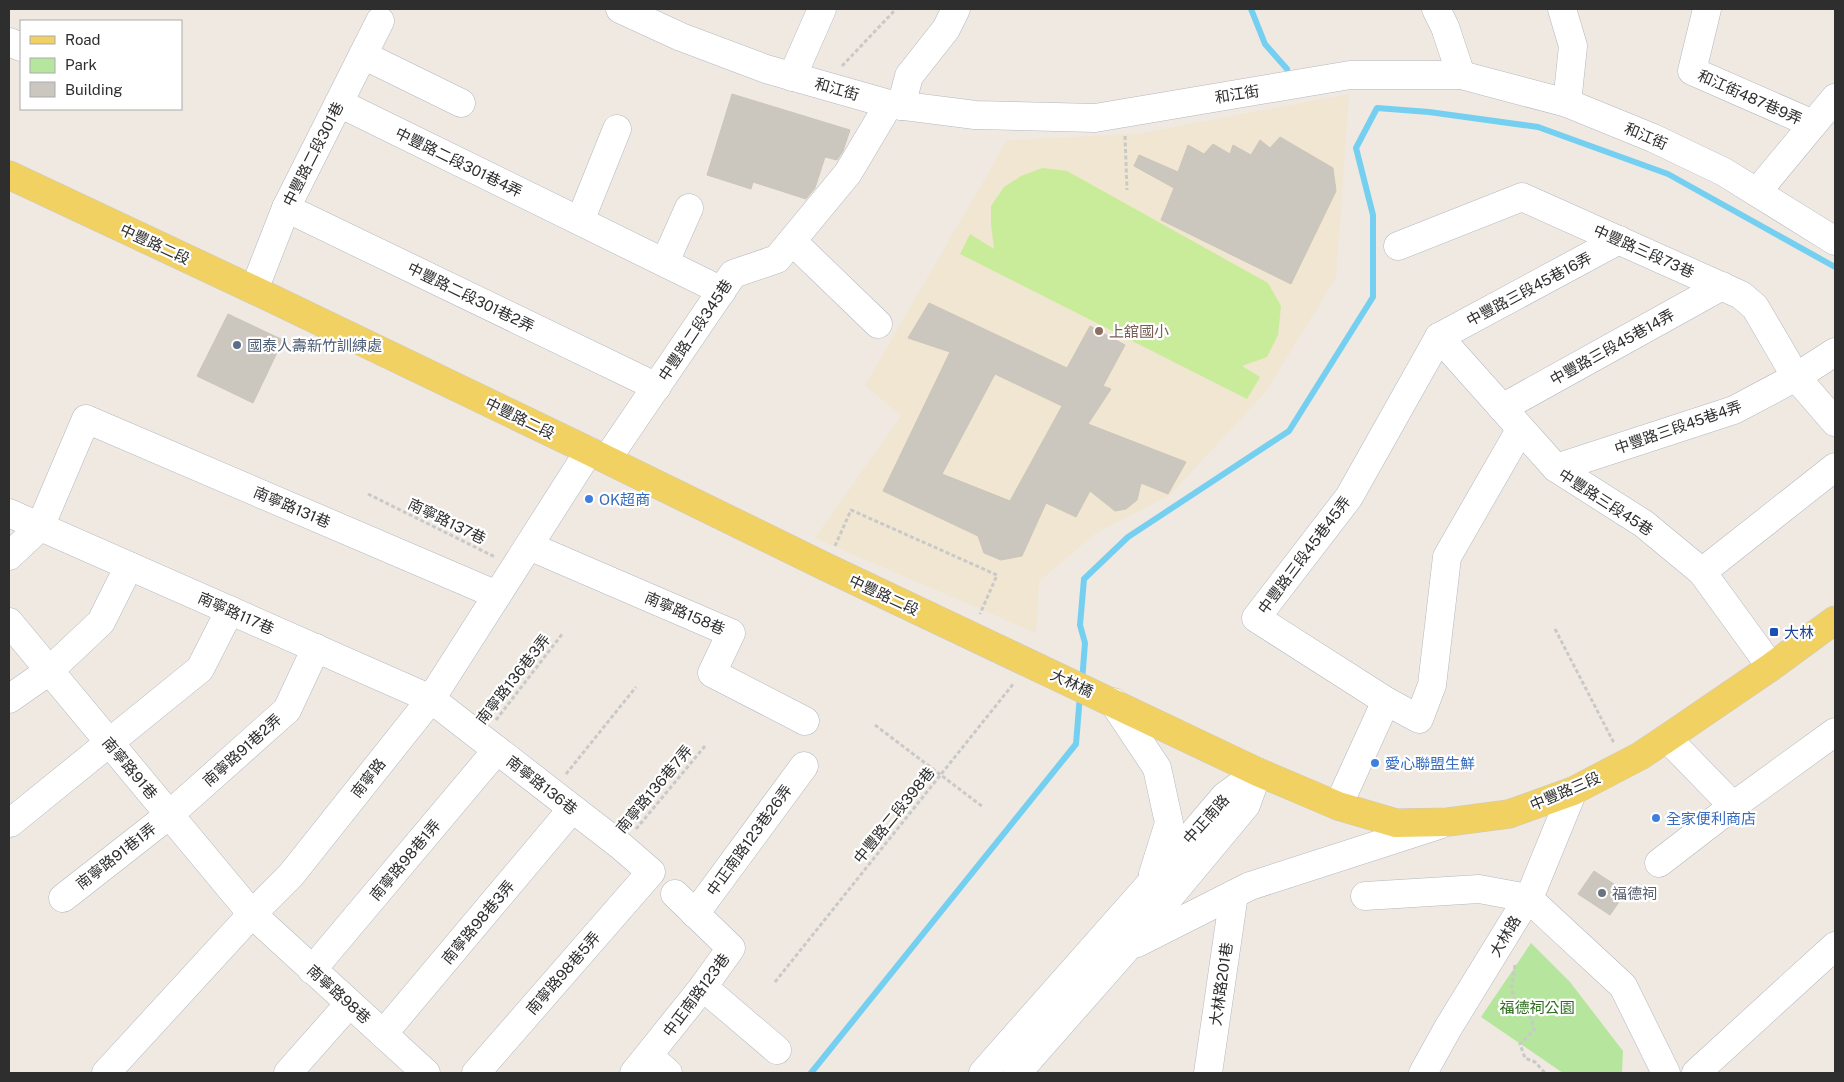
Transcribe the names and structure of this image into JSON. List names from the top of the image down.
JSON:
{
  "streets": {
    "main road": ["中豐路二段", "大林橋", "中豐路三段"],
    "street": [
      "和江街",
      "和江街487巷9弄",
      "中豐路二段301巷",
      "中豐路二段301巷4弄",
      "中豐路三段73巷",
      "中豐路三段45巷16弄",
      "中豐路二段301巷2弄",
      "中豐路二段345巷",
      "中豐路三段45巷14弄",
      "中豐路三段45巷4弄",
      "中豐路三段45巷",
      "南寧路131巷",
      "中豐路三段45巷45弄",
      "南寧路117巷",
      "南寧路158巷",
      "南寧路91巷2弄",
      "南寧路91巷",
      "南寧路",
      "南寧路136巷",
      "中正南路",
      "中正南路123巷26弄",
      "南寧路91巷1弄",
      "南寧路98巷1弄",
      "南寧路98巷3弄",
      "大林路",
      "南寧路98巷5弄",
      "大林路201巷",
      "南寧路98巷",
      "中正南路123巷"
    ],
    "path": [
      "南寧路137巷",
      "南寧路136巷3弄",
      "南寧路136巷7弄",
      "中豐路二段398巷"
    ]
  },
  "crossings": [
    ["和江街", "中豐路二段345巷"],
    ["中豐路二段301巷", "中豐路二段301巷4弄"],
    ["中豐路二段301巷", "中豐路二段"],
    ["中豐路二段301巷", "中豐路二段301巷2弄"],
    ["中豐路二段301巷4弄", "中豐路二段345巷"],
    ["中豐路二段", "中豐路二段345巷"],
    ["中豐路二段", "大林橋"],
    ["中豐路二段", "南寧路"],
    ["中豐路二段", "中豐路二段398巷"],
    ["中豐路三段73巷", "中豐路三段45巷16弄"],
    ["中豐路三段73巷", "中豐路三段45巷14弄"],
    ["中豐路三段73巷", "中豐路三段45巷4弄"],
    ["中豐路三段45巷16弄", "中豐路三段45巷"],
    ["中豐路三段45巷16弄", "中豐路三段45巷45弄"],
    ["中豐路二段301巷2弄", "中豐路二段345巷"],
    ["中豐路二段345巷", "南寧路"],
    ["中豐路三段45巷14弄", "中豐路三段45巷"],
    ["中豐路三段45巷4弄", "中豐路三段45巷"],
    ["中豐路三段45巷", "中豐路三段45巷45弄"],
    ["中豐路三段45巷", "中豐路三段"],
    ["南寧路131巷", "南寧路117巷"],
    ["南寧路131巷", "南寧路"],
    ["南寧路137巷", "南寧路158巷"],
    ["南寧路137巷", "南寧路"],
    ["南寧路117巷", "南寧路91巷2弄"],
    ["南寧路117巷", "南寧路"],
    ["南寧路117巷", "南寧路136巷"],
    ["南寧路158巷", "南寧路"],
    ["南寧路136巷3弄", "南寧路136巷"],
    ["南寧路136巷3弄", "南寧路98巷1弄"],
    ["大林橋", "中豐路二段398巷"],
    ["南寧路91巷2弄", "南寧路91巷"],
    ["南寧路91巷2弄", "南寧路91巷1弄"],
    ["南寧路91巷", "南寧路"],
    ["南寧路91巷", "南寧路91巷1弄"],
    ["南寧路91巷", "南寧路98巷"],
    ["南寧路", "南寧路136巷"],
    ["南寧路", "南寧路98巷"],
    ["南寧路136巷", "南寧路136巷7弄"],
    ["南寧路136巷", "南寧路98巷1弄"],
    ["南寧路136巷", "南寧路98巷3弄"],
    ["南寧路136巷", "南寧路98巷5弄"],
    ["中豐路三段", "中正南路"],
    ["中豐路三段", "大林路"],
    ["中正南路123巷26弄", "中正南路123巷"],
    ["南寧路98巷1弄", "南寧路98巷"],
    ["南寧路98巷3弄", "南寧路98巷"]
  ],
  "parks": ["福德祠公園"],
  "places": {
    "other": [
      "上舘國小",
      "國泰人壽新竹訓練處",
      "OK超商",
      "愛心聯盟生鮮",
      "全家便利商店",
      "福德祠"
    ],
    "transit": ["大林"]
  },
  "legend": ["Road", "Park", "Building"]
}
